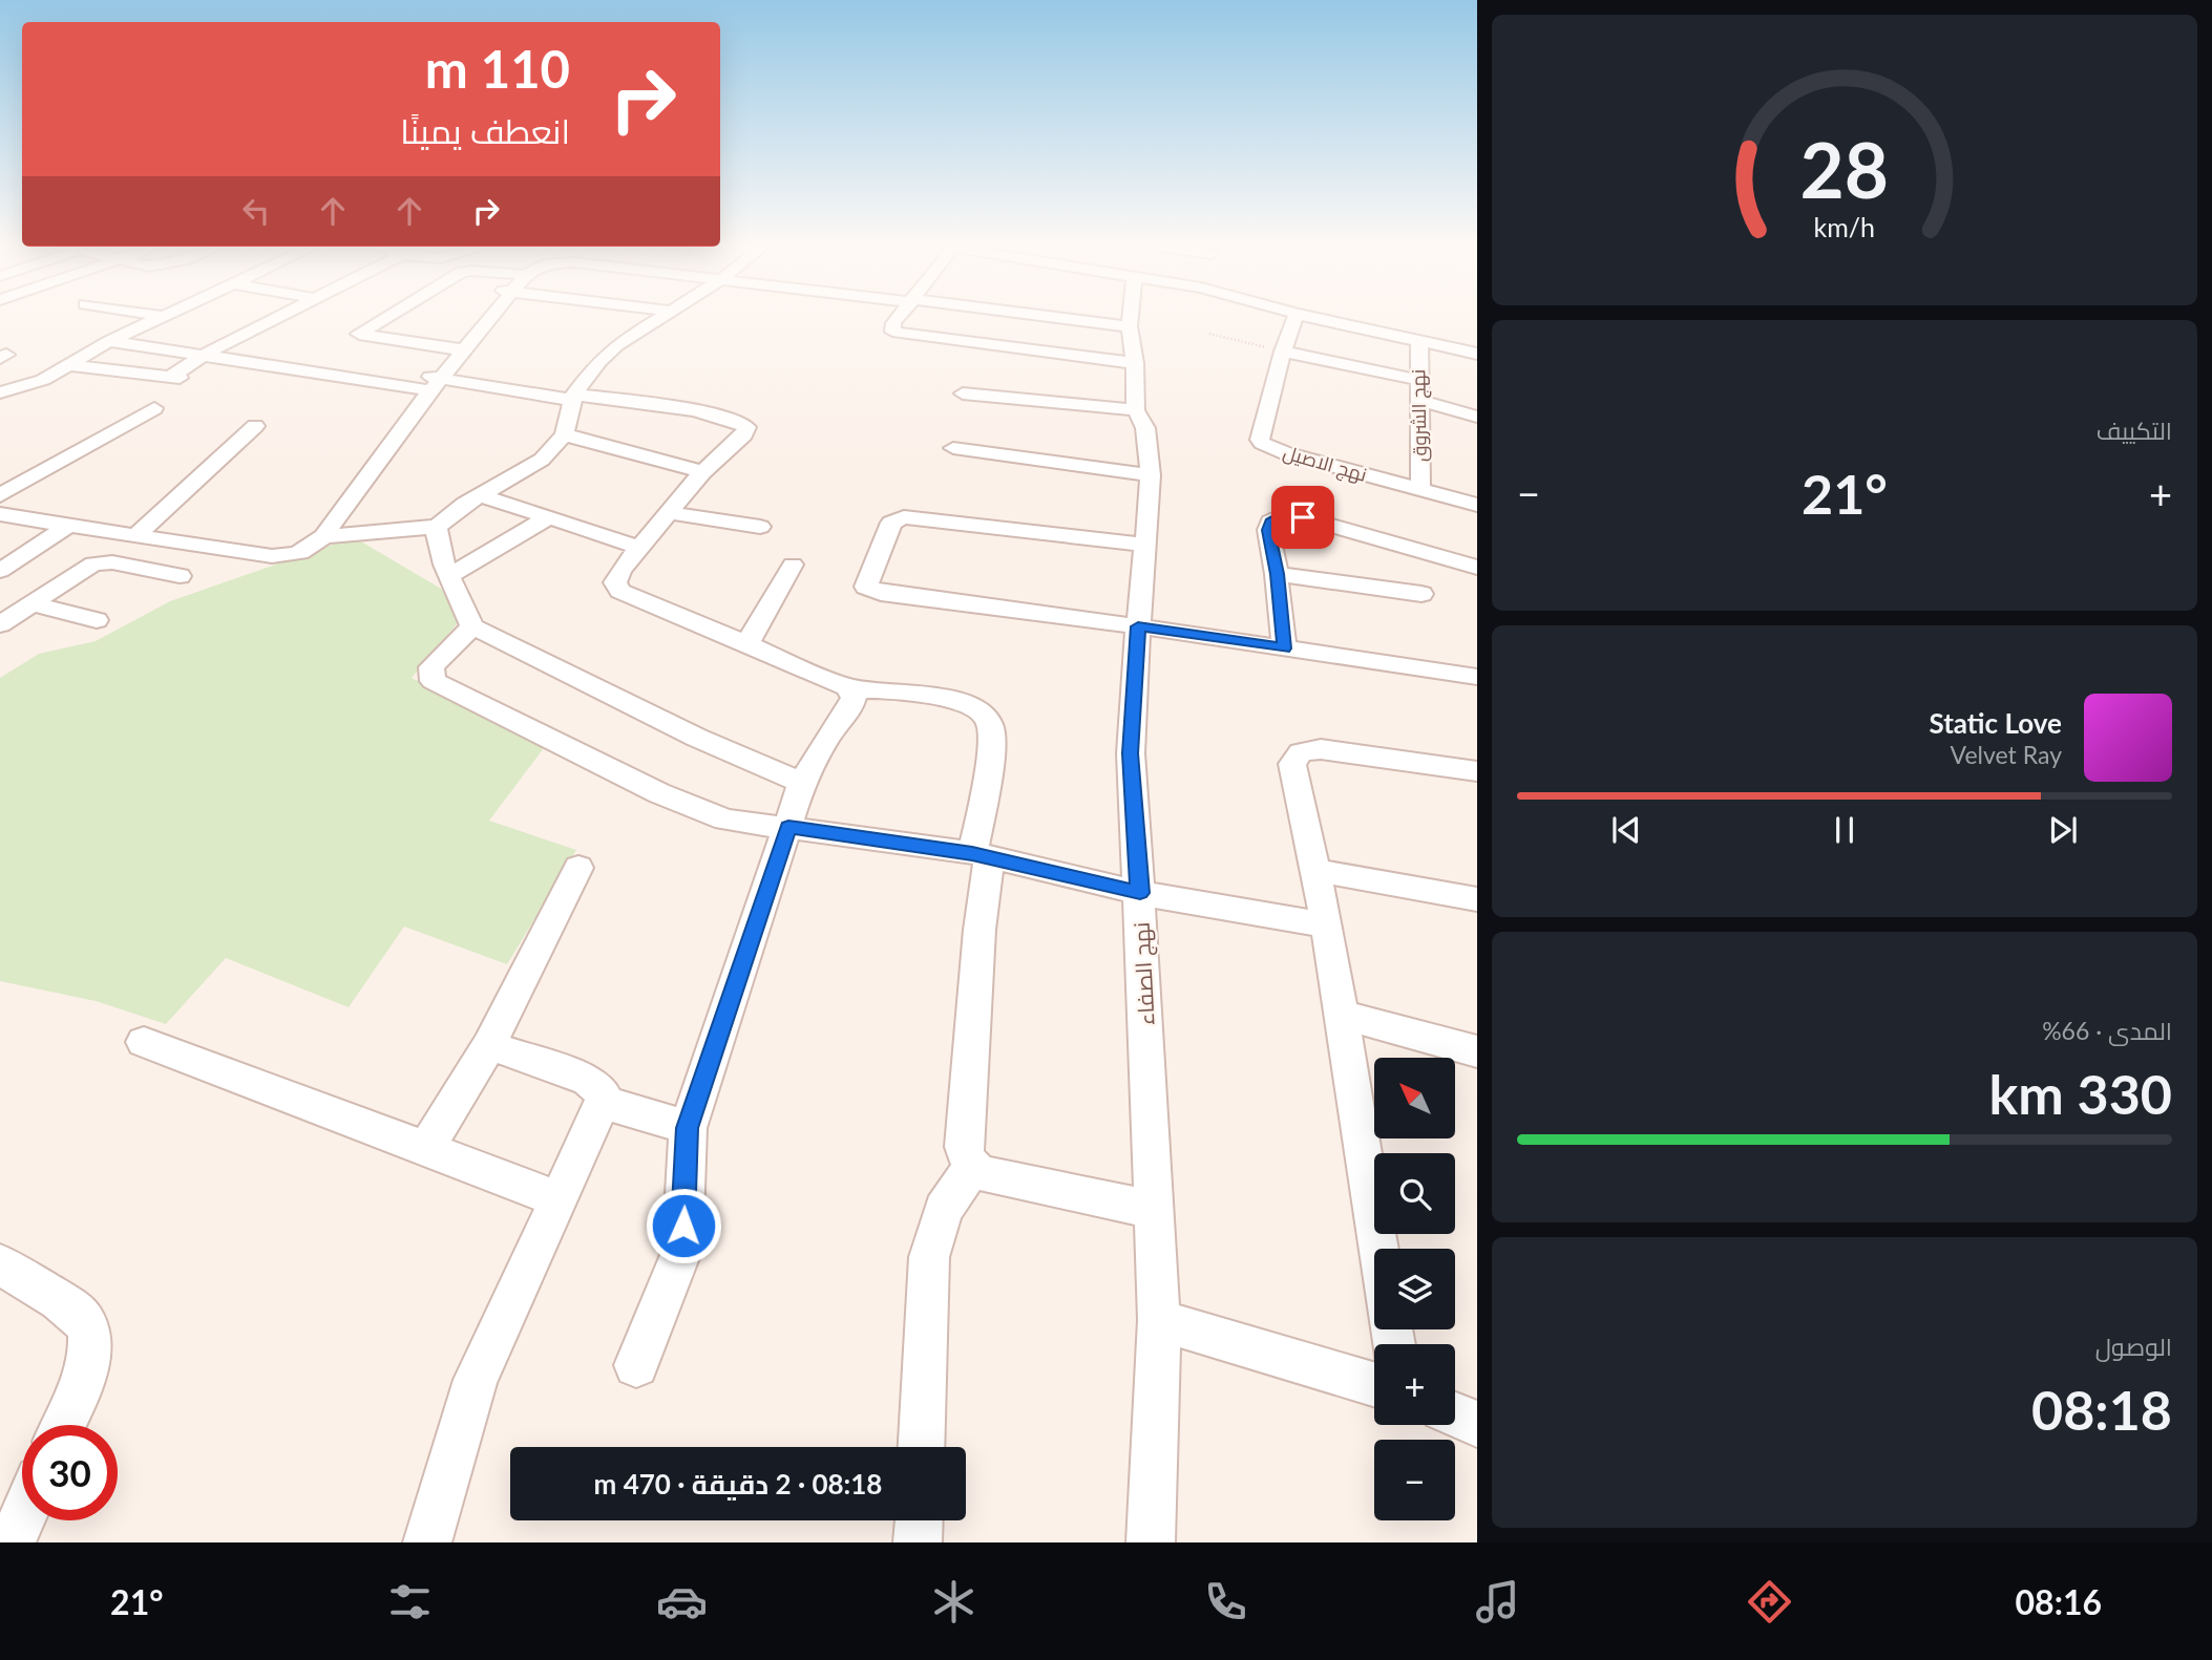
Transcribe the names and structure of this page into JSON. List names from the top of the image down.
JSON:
{
  "streets": {
    "street": ["نهج الشروق", "نهج الاصيل", "نهج الصفاء"]
  },
  "crossings": [
    ["نهج الشروق", "نهج الاصيل"]
  ],
  "north": "top left",
  "page": {
    "turn": ["110 m", "انعطف يمينًا"],
    "tile": [
      "التكييف",
      ["المدى · 66%", "330 km"],
      ["الوصول", "08:18"]
    ],
    "heat": ["−", "21°", "+"],
    "song": ["Static Love", "Velvet Ray"],
    "map_buttons": ["+", "−"],
    "limit": "30",
    "trip": "08:18 · 2 دقيقة · 470 m",
    "tabs": ["08:16", "21°"],
    "gauge": ["28", "km/h"]
  }
}
